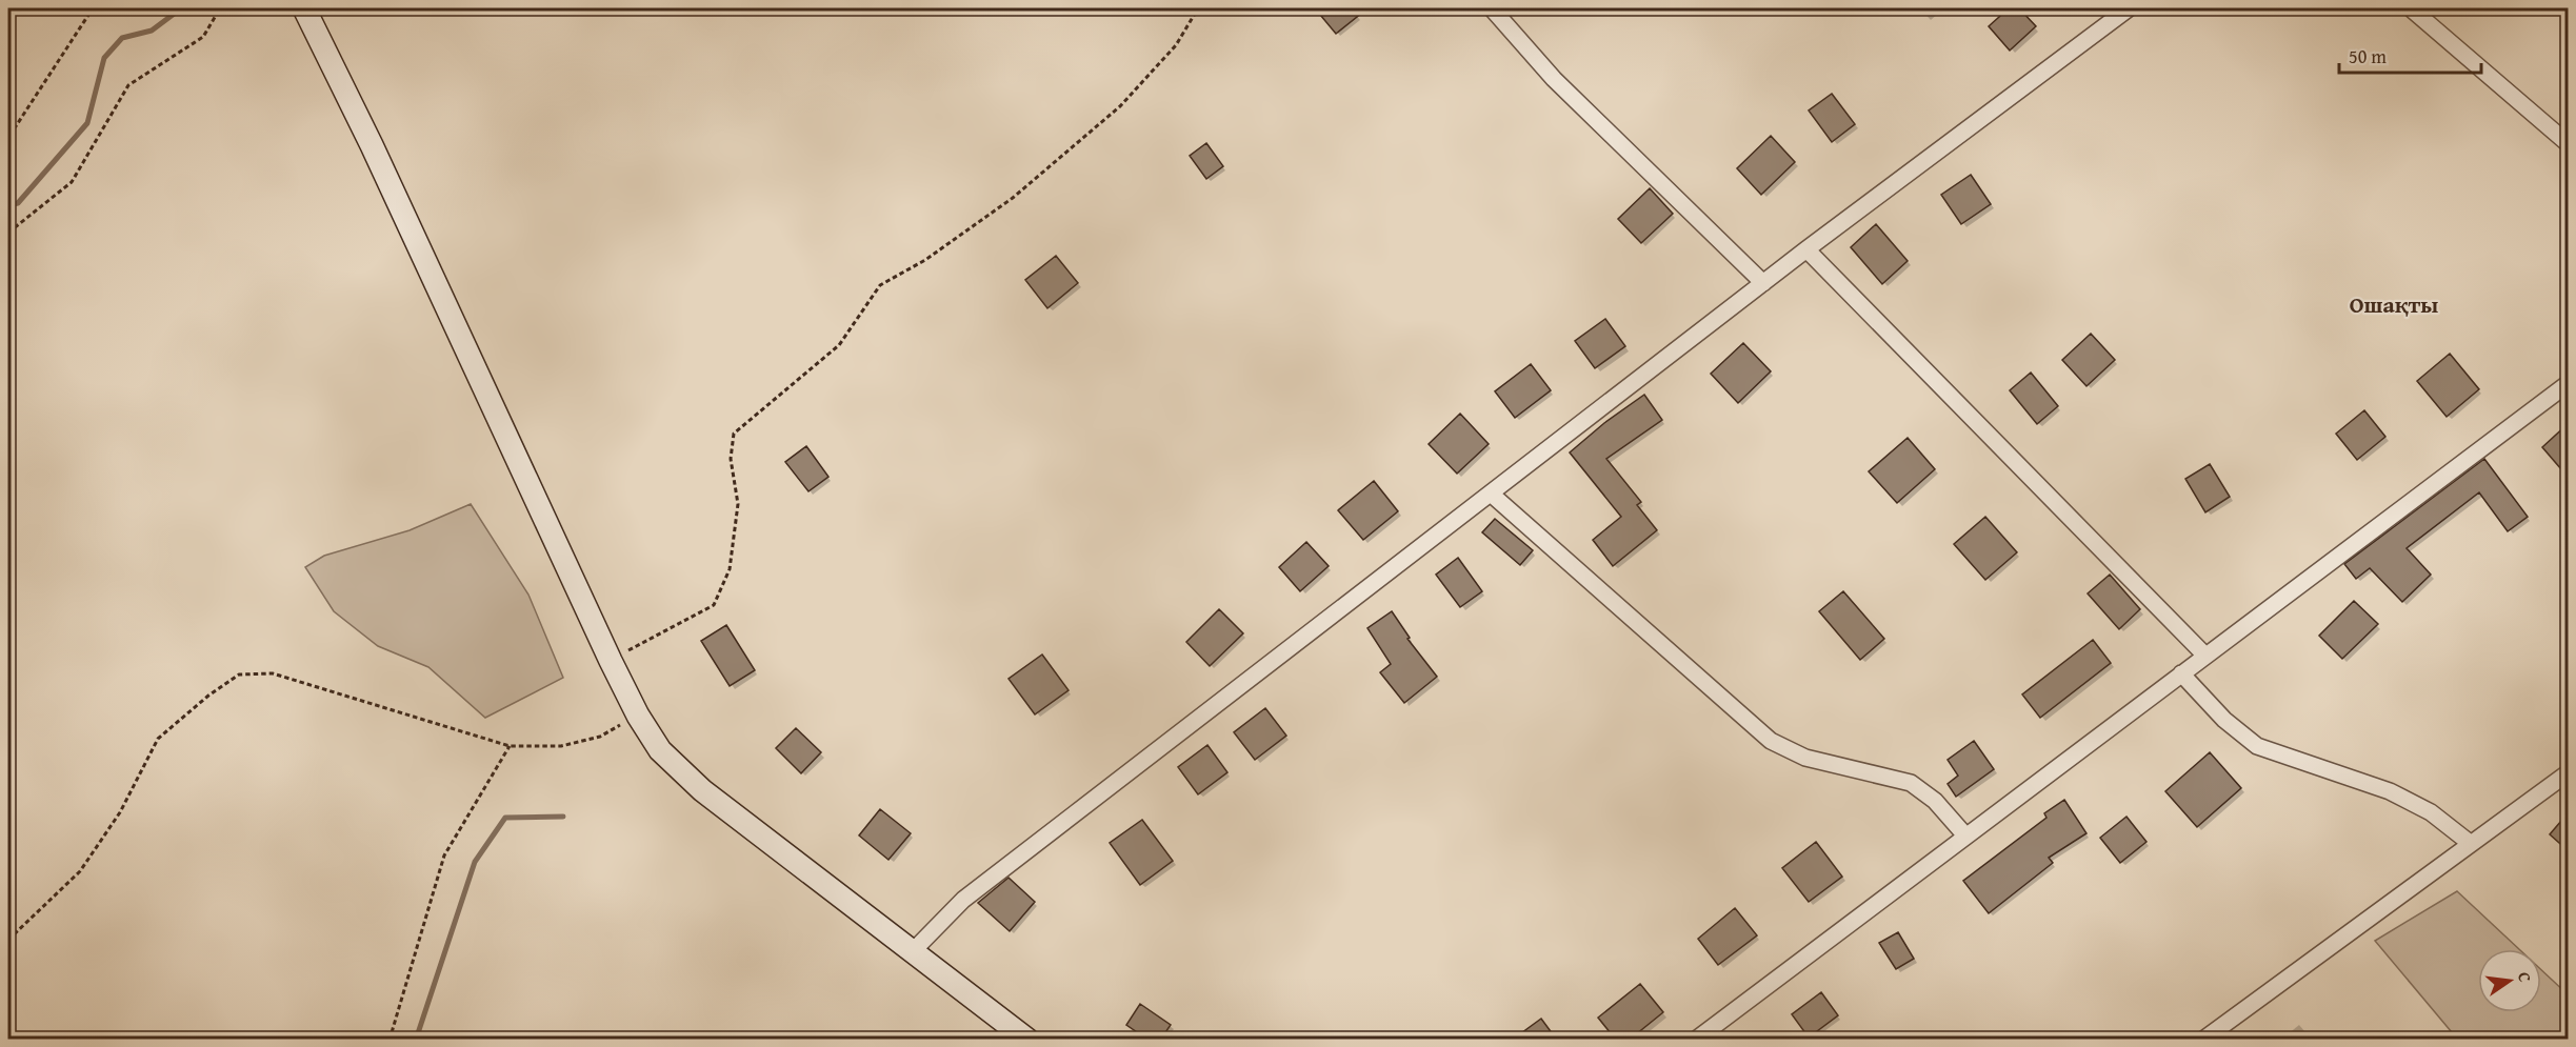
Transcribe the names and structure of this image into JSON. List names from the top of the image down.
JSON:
{
  "districts": ["Ошақты"],
  "scale_bar": "50 m",
  "north": "right"
}
